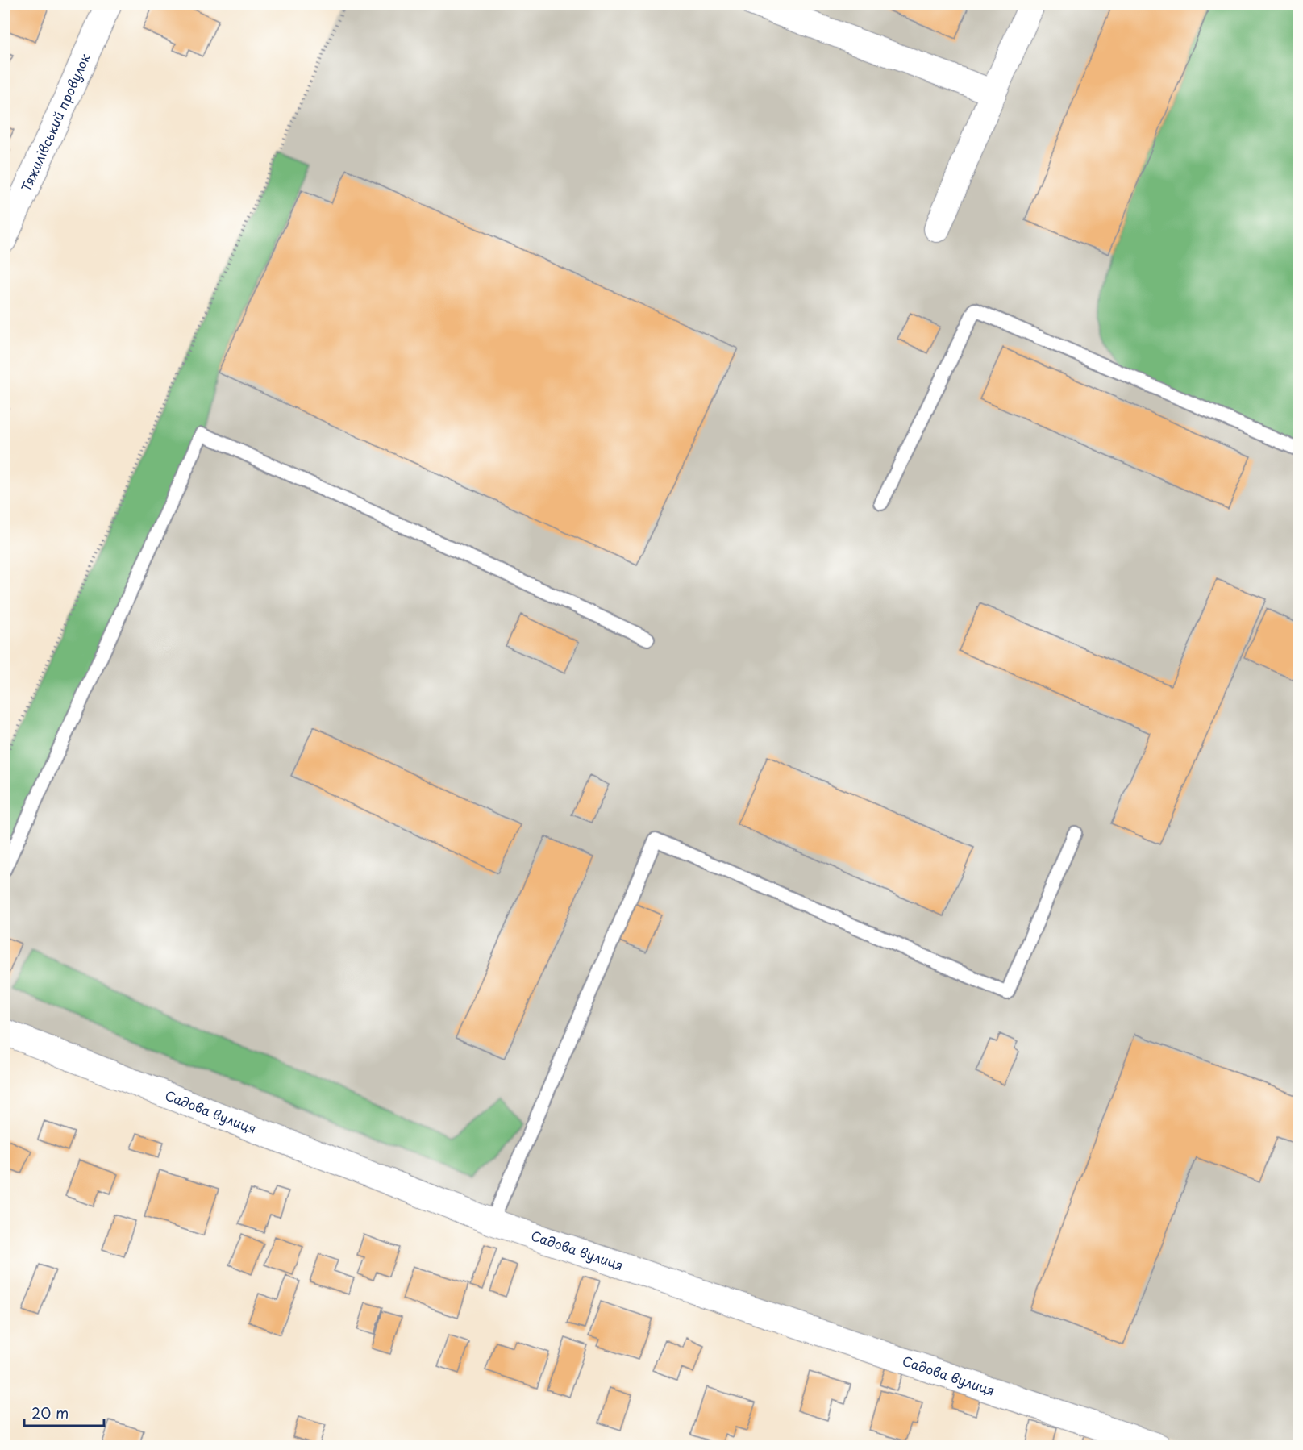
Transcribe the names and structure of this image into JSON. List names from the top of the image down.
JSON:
{
  "streets": {
    "street": ["Тяжилівський провулок", "Садова вулиця"]
  },
  "scale_bar": "20 m"
}
